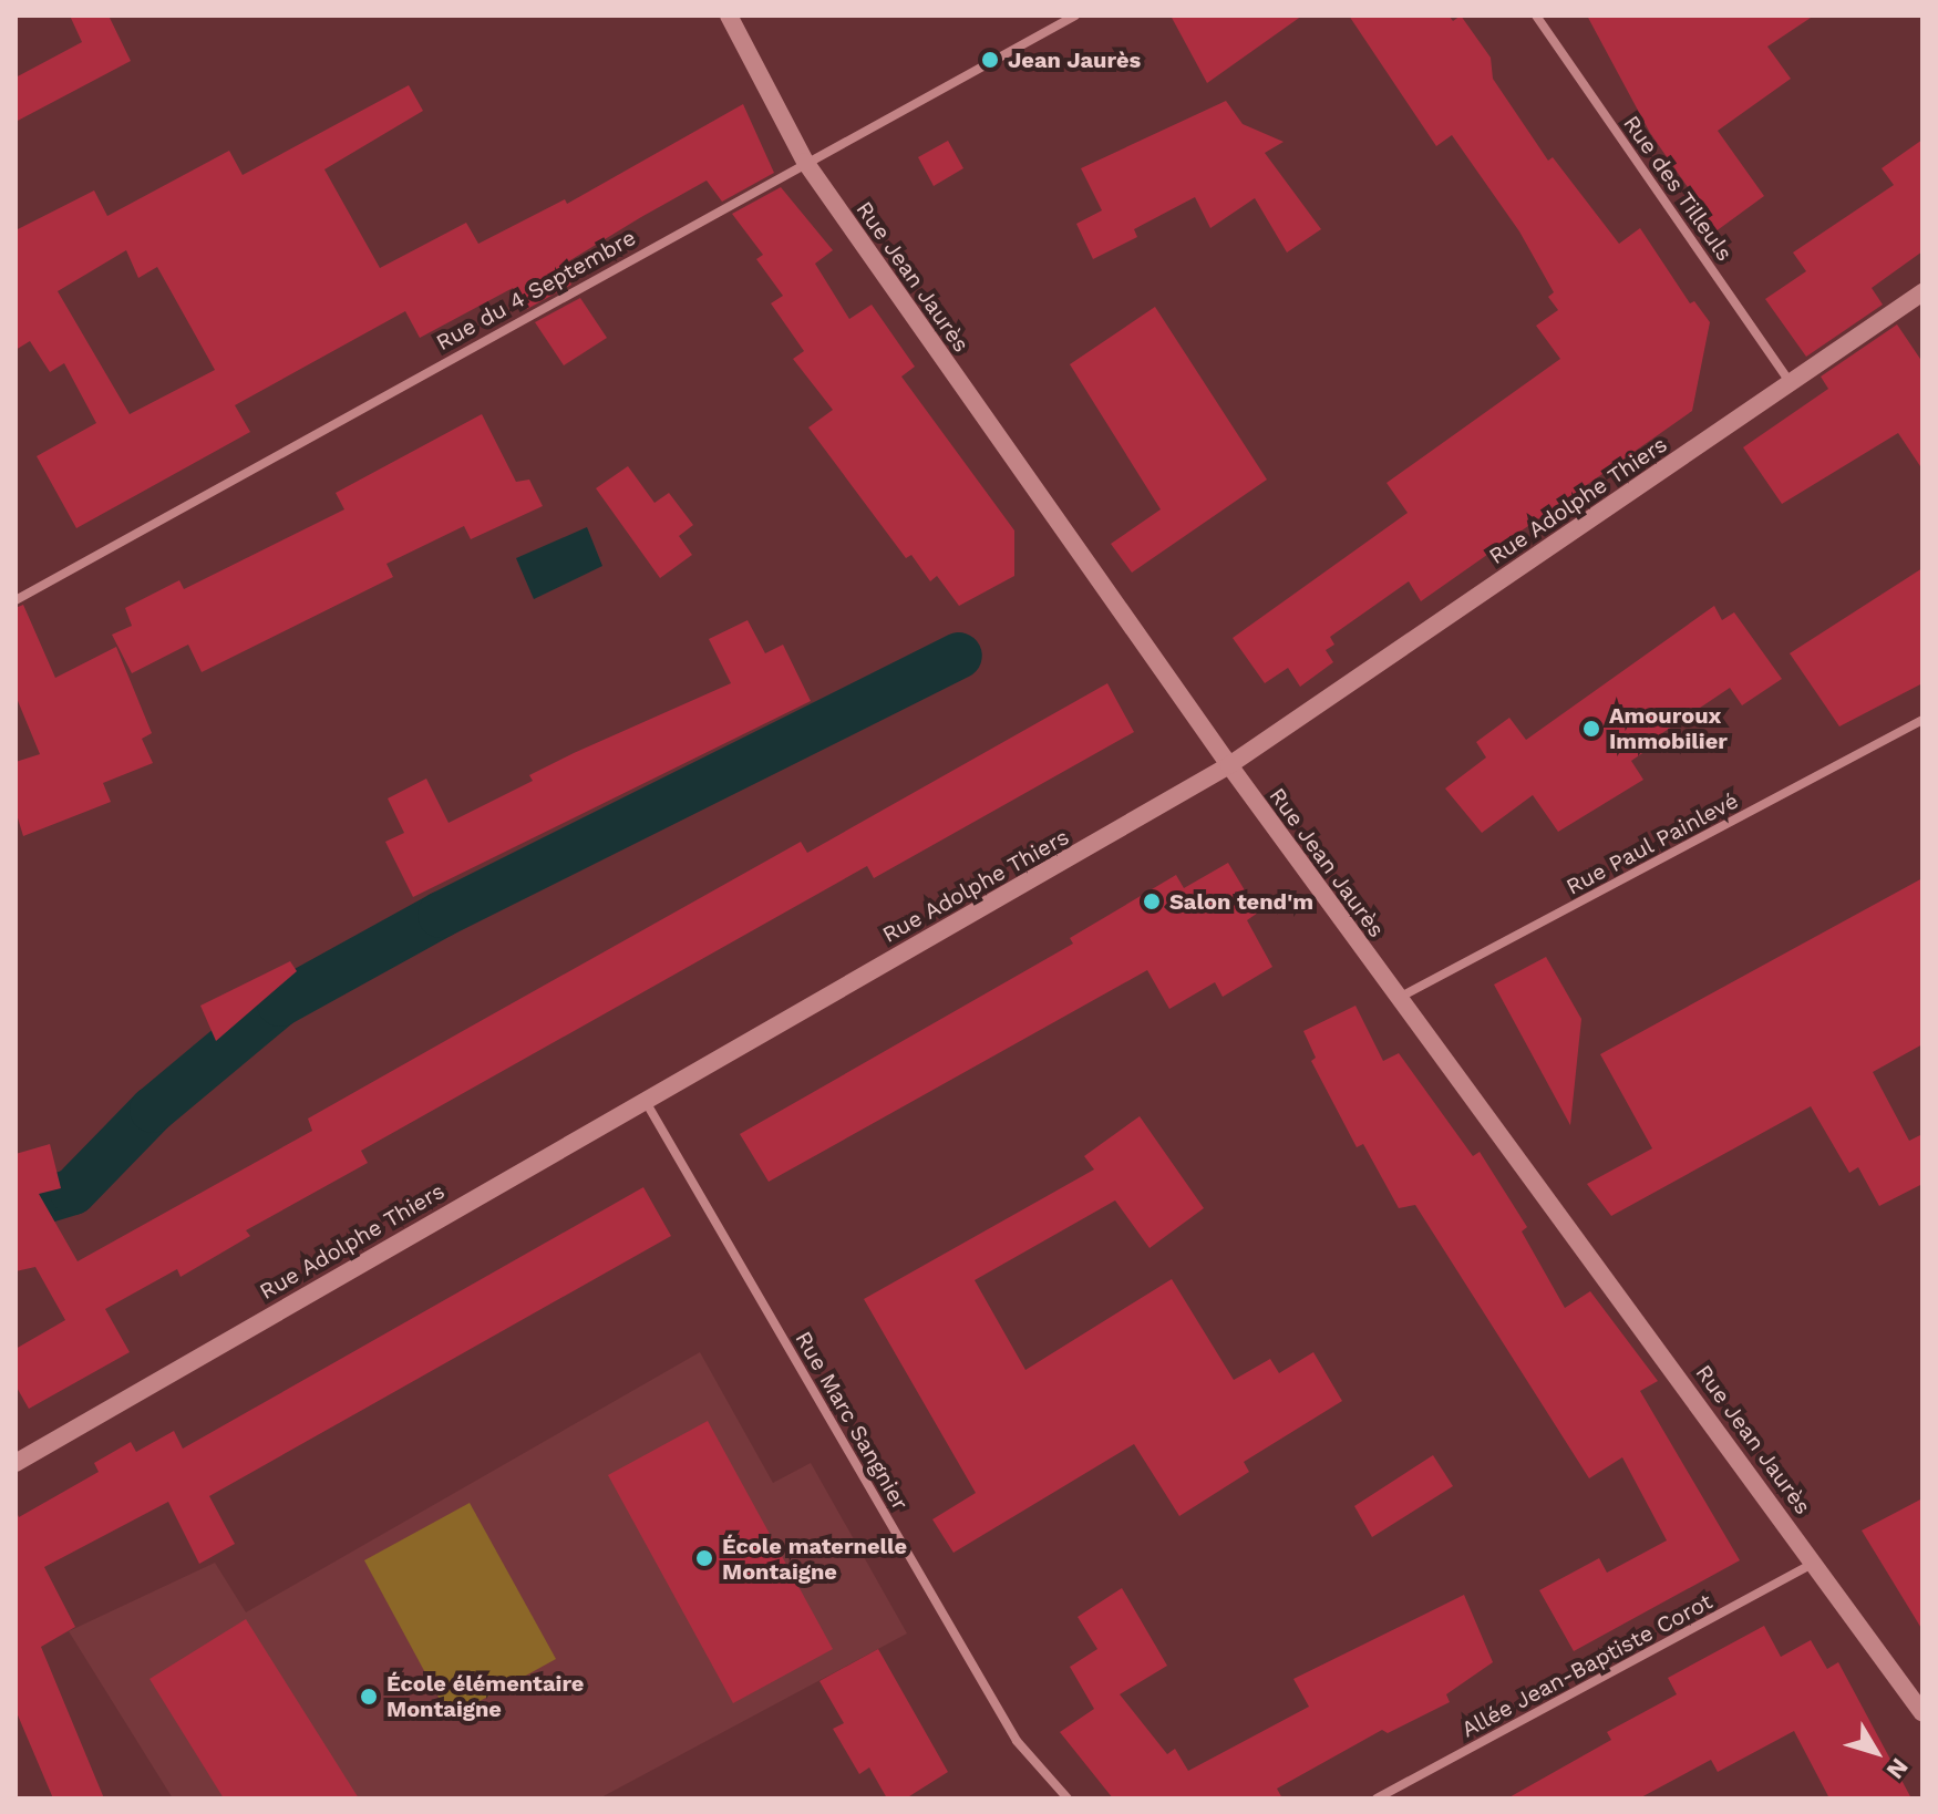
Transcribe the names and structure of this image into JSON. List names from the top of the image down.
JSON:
{
  "streets": {
    "street": [
      "Rue des Tilleuls",
      "Rue Jean Jaurès",
      "Rue du 4 Septembre",
      "Rue Adolphe Thiers",
      "Rue Paul Painlevé",
      "Rue Marc Sangnier",
      "Allée Jean-Baptiste Corot"
    ]
  },
  "crossings": [
    ["Rue des Tilleuls", "Rue Adolphe Thiers"],
    ["Rue Jean Jaurès", "Rue du 4 Septembre"],
    ["Rue Jean Jaurès", "Rue Adolphe Thiers"],
    ["Rue Jean Jaurès", "Rue Paul Painlevé"],
    ["Rue Jean Jaurès", "Allée Jean-Baptiste Corot"],
    ["Rue Adolphe Thiers", "Rue Marc Sangnier"]
  ],
  "places": [
    "Jean Jaurès",
    "Amouroux Immobilier",
    "Salon tend'm",
    "École maternelle Montaigne",
    "École élémentaire Montaigne"
  ],
  "north": "bottom right"
}
